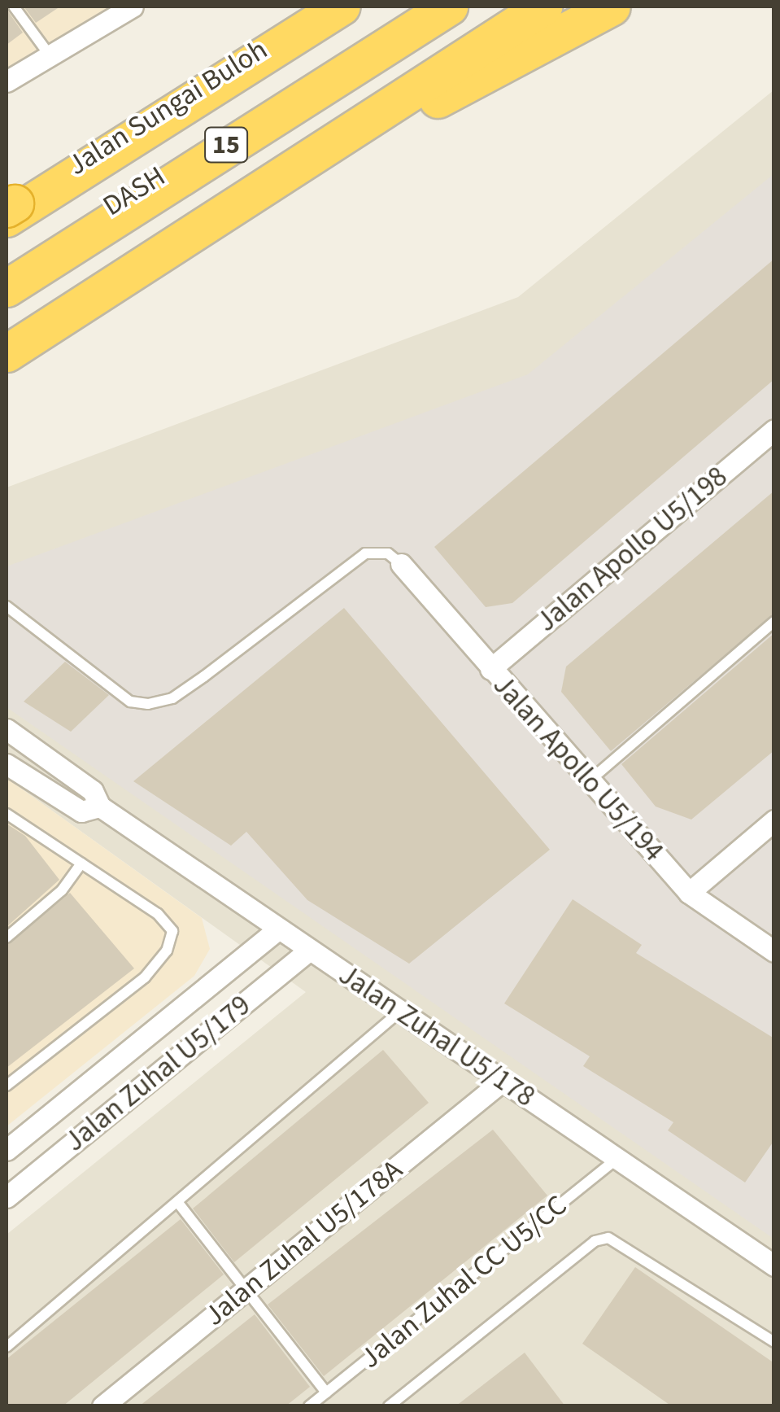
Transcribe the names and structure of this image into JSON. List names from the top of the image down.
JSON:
{
  "streets": {
    "highway": ["Jalan Sungai Buloh", "15", "DASH"],
    "street": [
      "Jalan Apollo U5/198",
      "Jalan Apollo U5/194",
      "Jalan Zuhal U5/178",
      "Jalan Zuhal U5/179",
      "Jalan Zuhal U5/178A"
    ],
    "lane": ["Jalan Zuhal CC U5/CC"]
  },
  "crossings": [
    ["Jalan Sungai Buloh", "DASH"],
    ["Jalan Apollo U5/198", "Jalan Apollo U5/194"],
    ["Jalan Zuhal U5/178", "Jalan Zuhal U5/179"],
    ["Jalan Zuhal U5/178", "Jalan Zuhal U5/178A"],
    ["Jalan Zuhal U5/178", "Jalan Zuhal CC U5/CC"]
  ]
}
